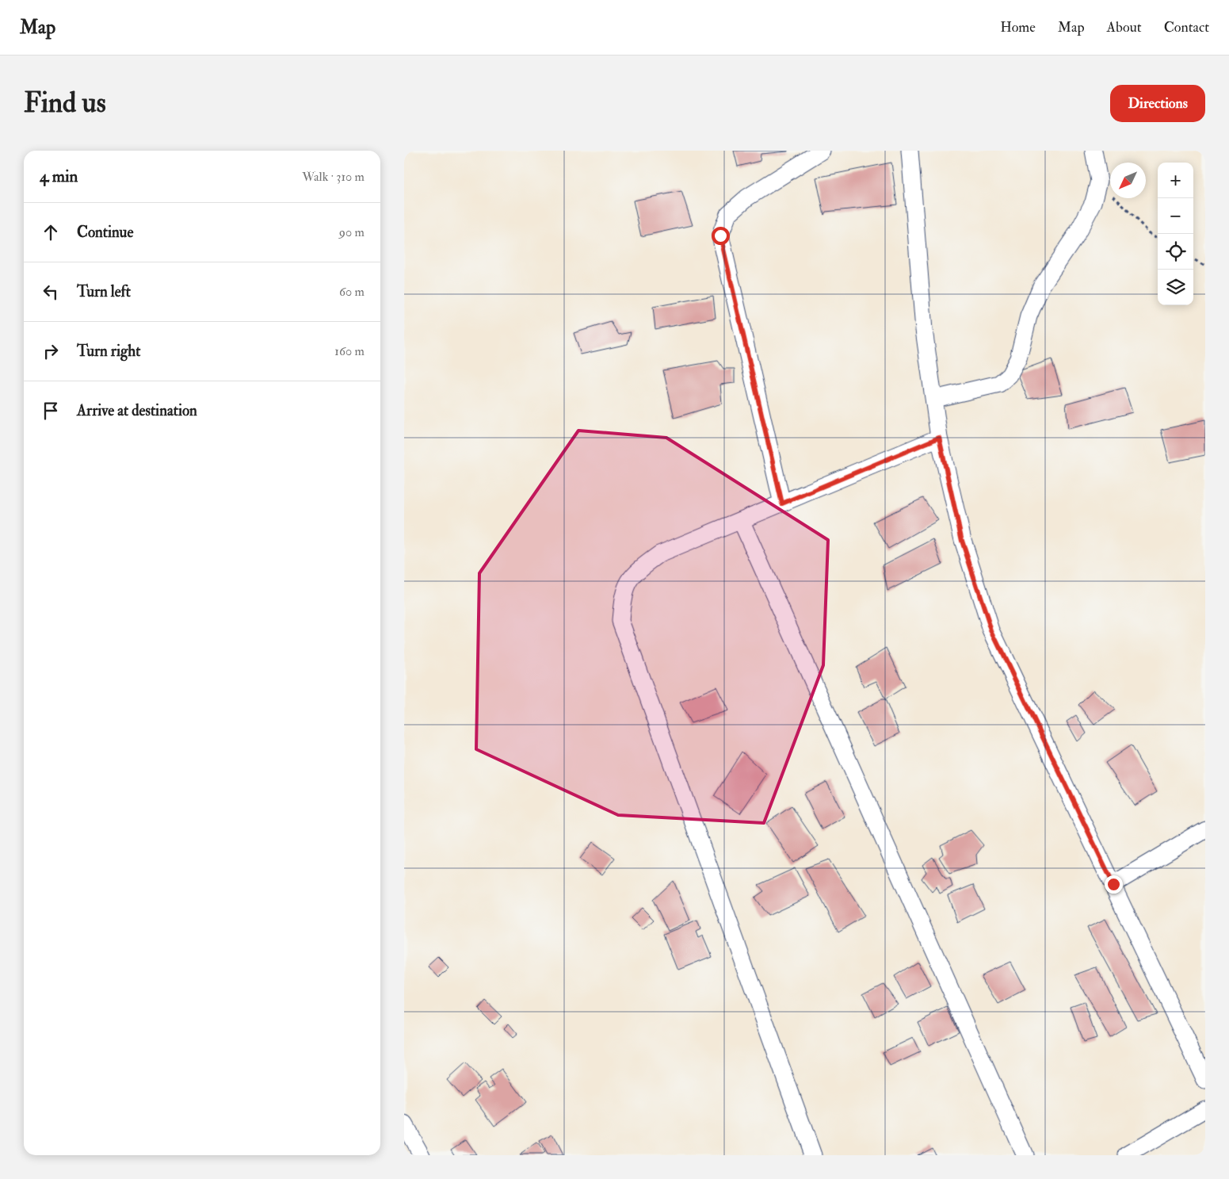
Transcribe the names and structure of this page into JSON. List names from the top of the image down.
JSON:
{
  "north": "bottom left",
  "page": {
    "header": "Map",
    "nav": [
      "Home",
      "Map",
      "About",
      "Contact"
    ],
    "buttons": "Directions",
    "title": "Find us",
    "heading": ["4 min", "Walk · 310 m"],
    "map_buttons": ["+", "−"],
    "list": [
      ["Continue", "90 m"],
      ["Turn left", "60 m"],
      ["Turn right", "160 m"],
      "Arrive at destination"
    ]
  }
}
